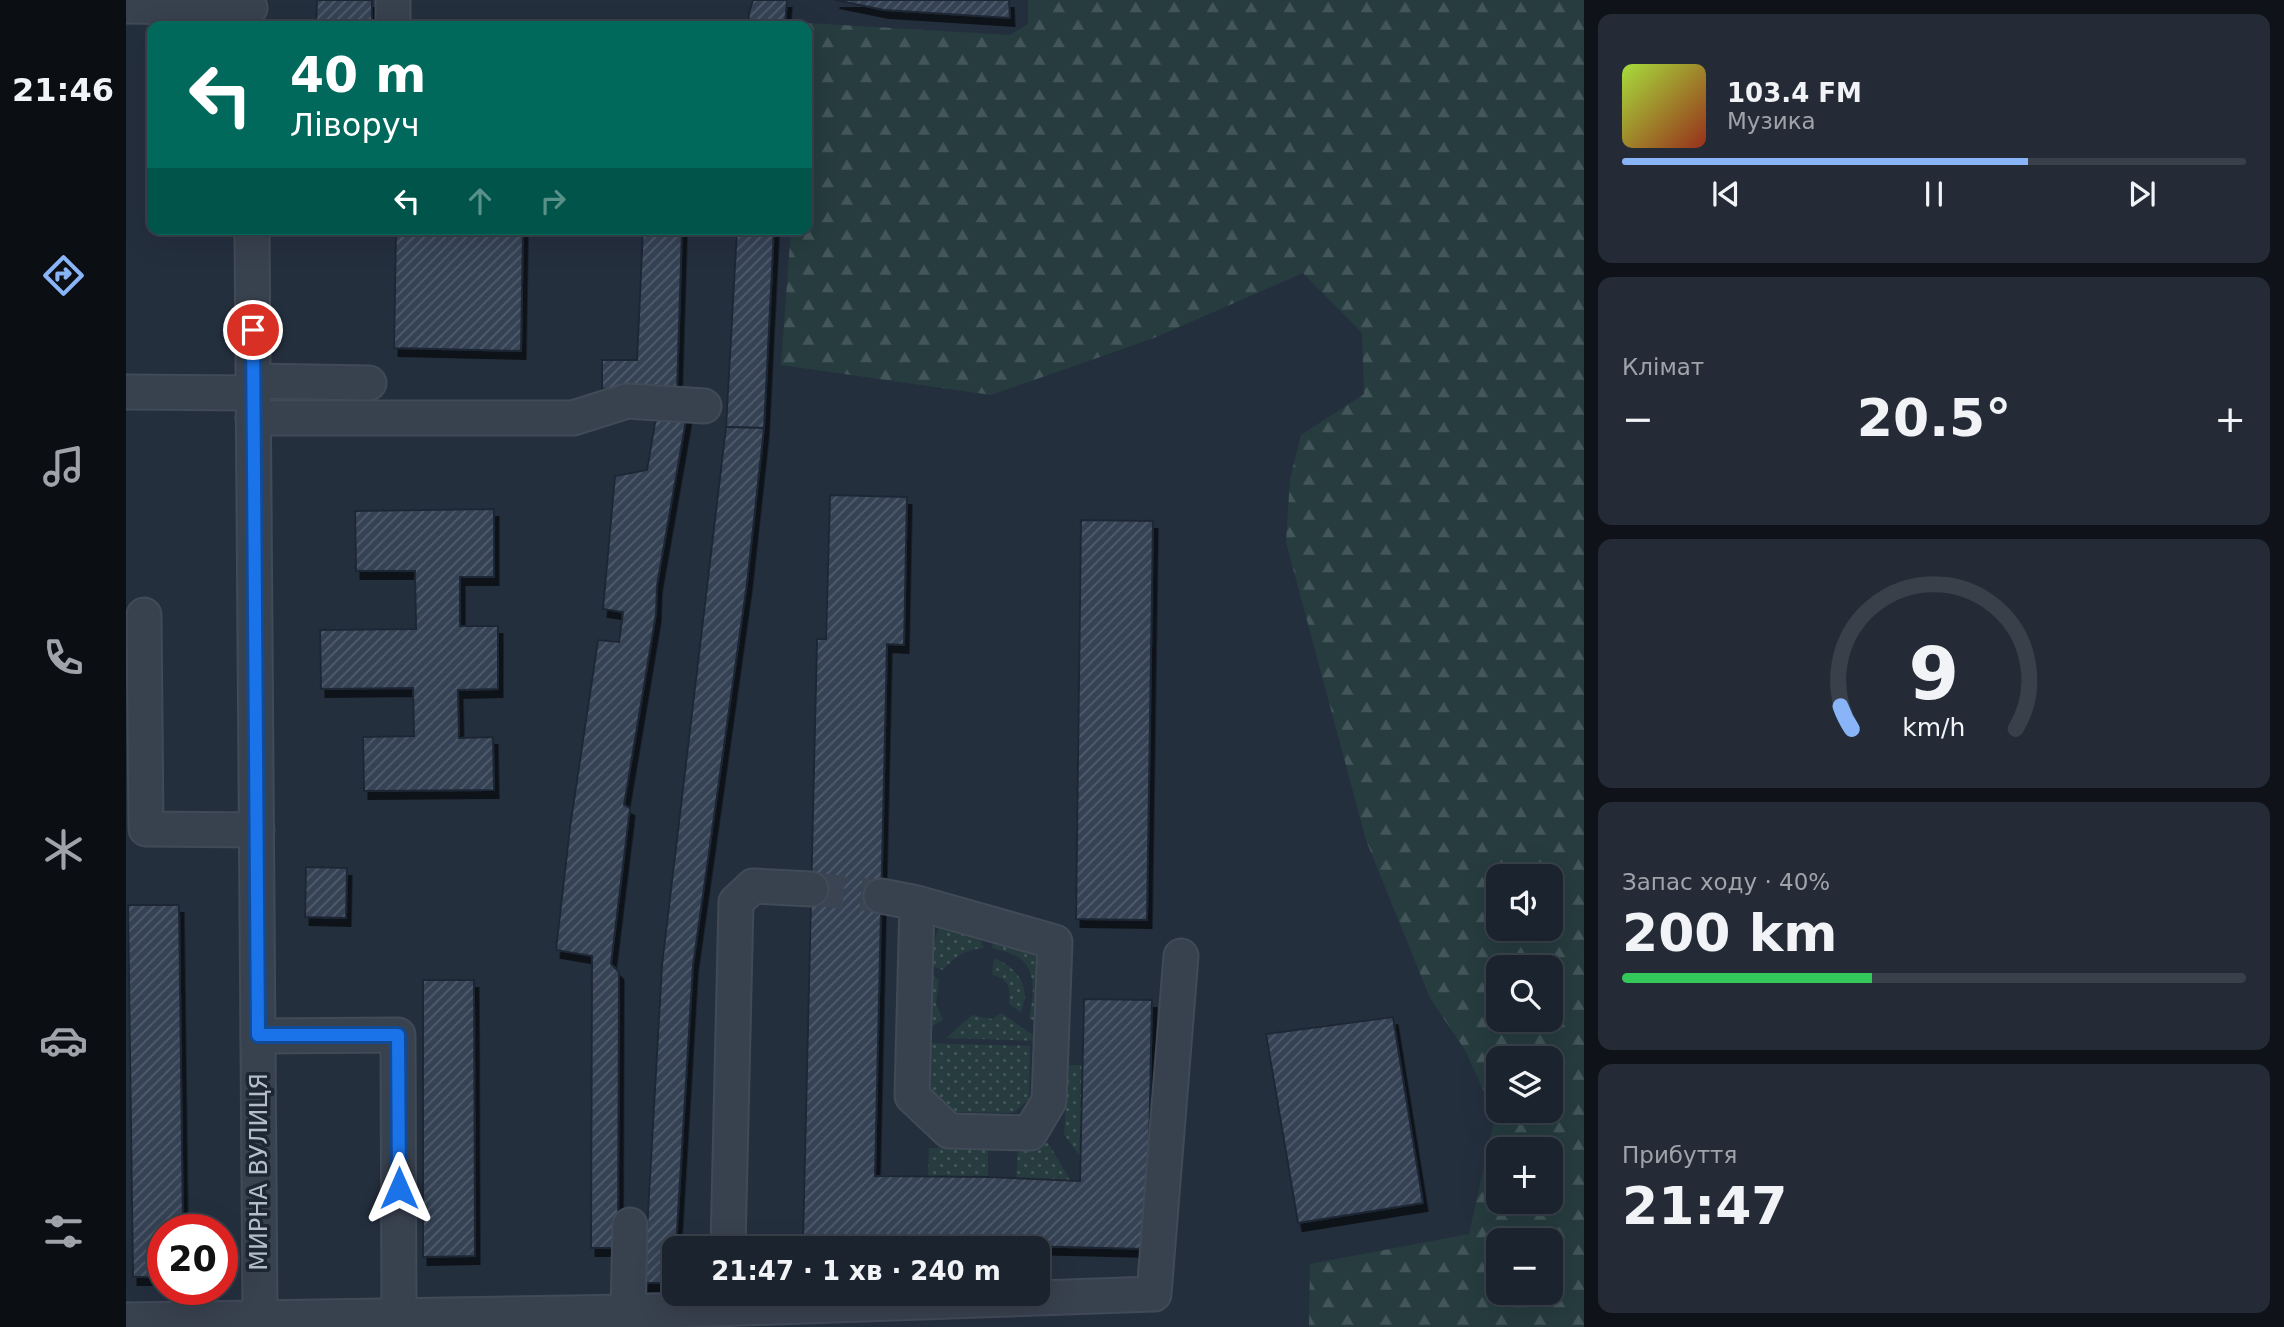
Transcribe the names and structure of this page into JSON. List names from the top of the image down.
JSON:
{
  "streets": {
    "street": ["МИРНА ВУЛИЦЯ"]
  },
  "page": {
    "tabs": "21:46",
    "turn": ["40 m", "Ліворуч"],
    "song": ["103.4 FM", "Музика"],
    "tile": [
      "Клімат",
      ["Запас ходу · 40%", "200 km"],
      ["Прибуття", "21:47"]
    ],
    "heat": ["−", "20.5°", "+"],
    "map_buttons": ["+", "−"],
    "limit": "20",
    "trip": "21:47 · 1 хв · 240 m",
    "gauge": ["9", "km/h"]
  }
}
